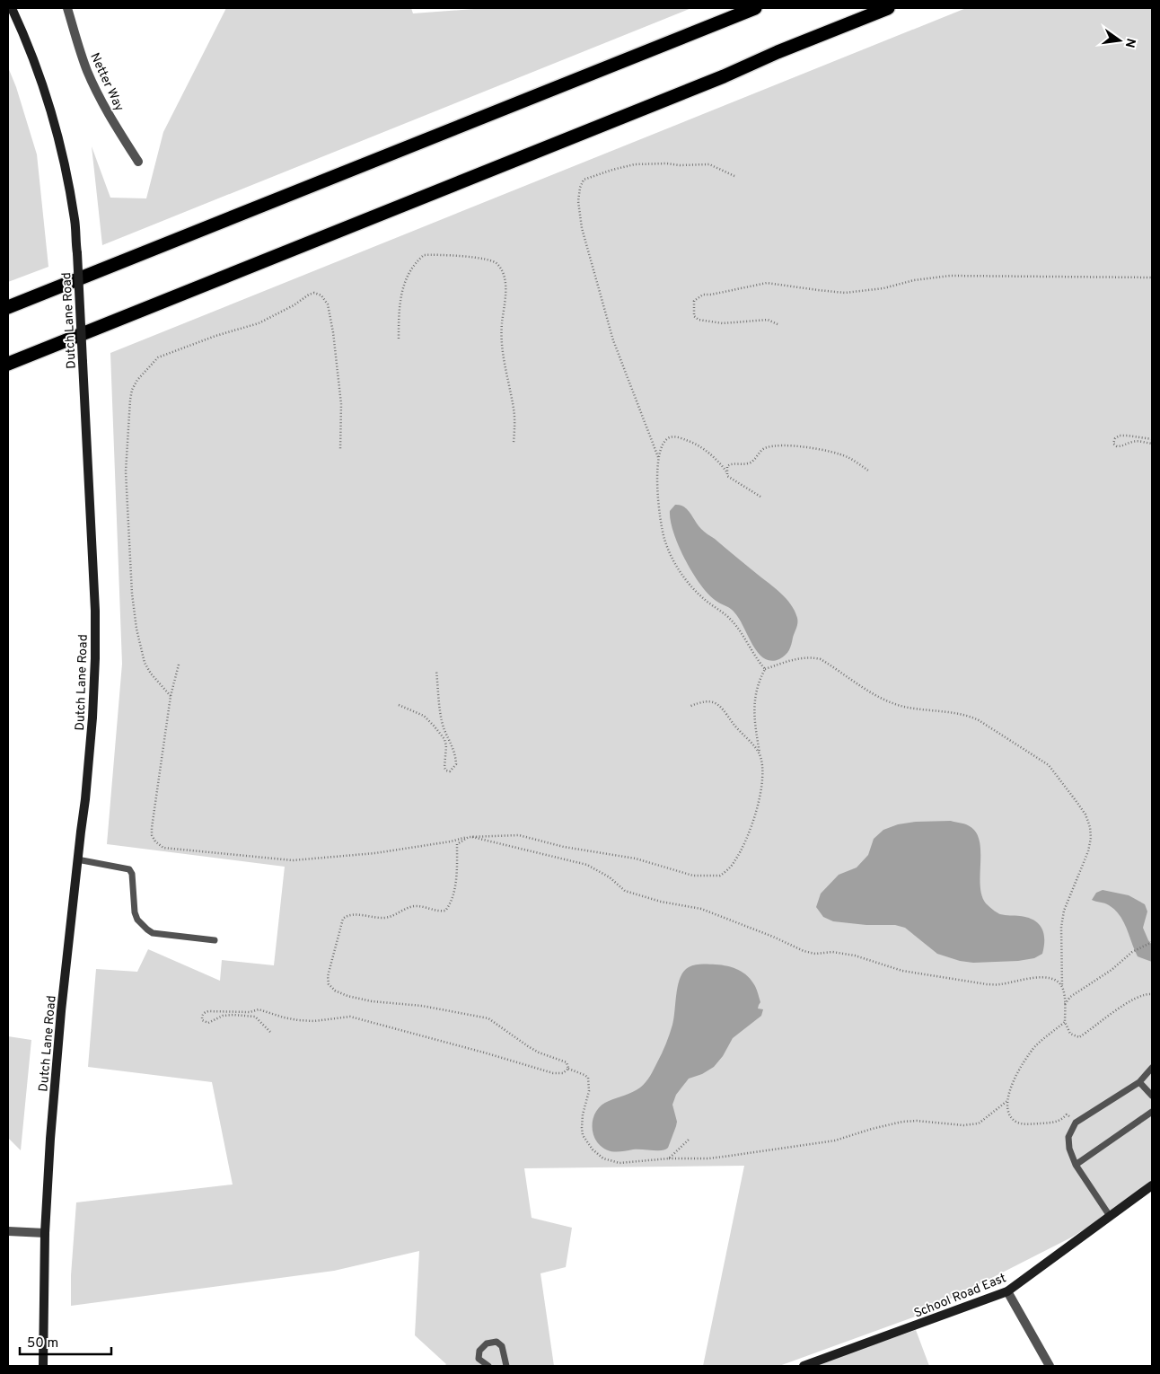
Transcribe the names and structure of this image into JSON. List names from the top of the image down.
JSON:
{
  "streets": {
    "street": ["Netter Way", "Dutch Lane Road", "School Road East"]
  },
  "scale_bar": "50 m",
  "north": "right"
}
